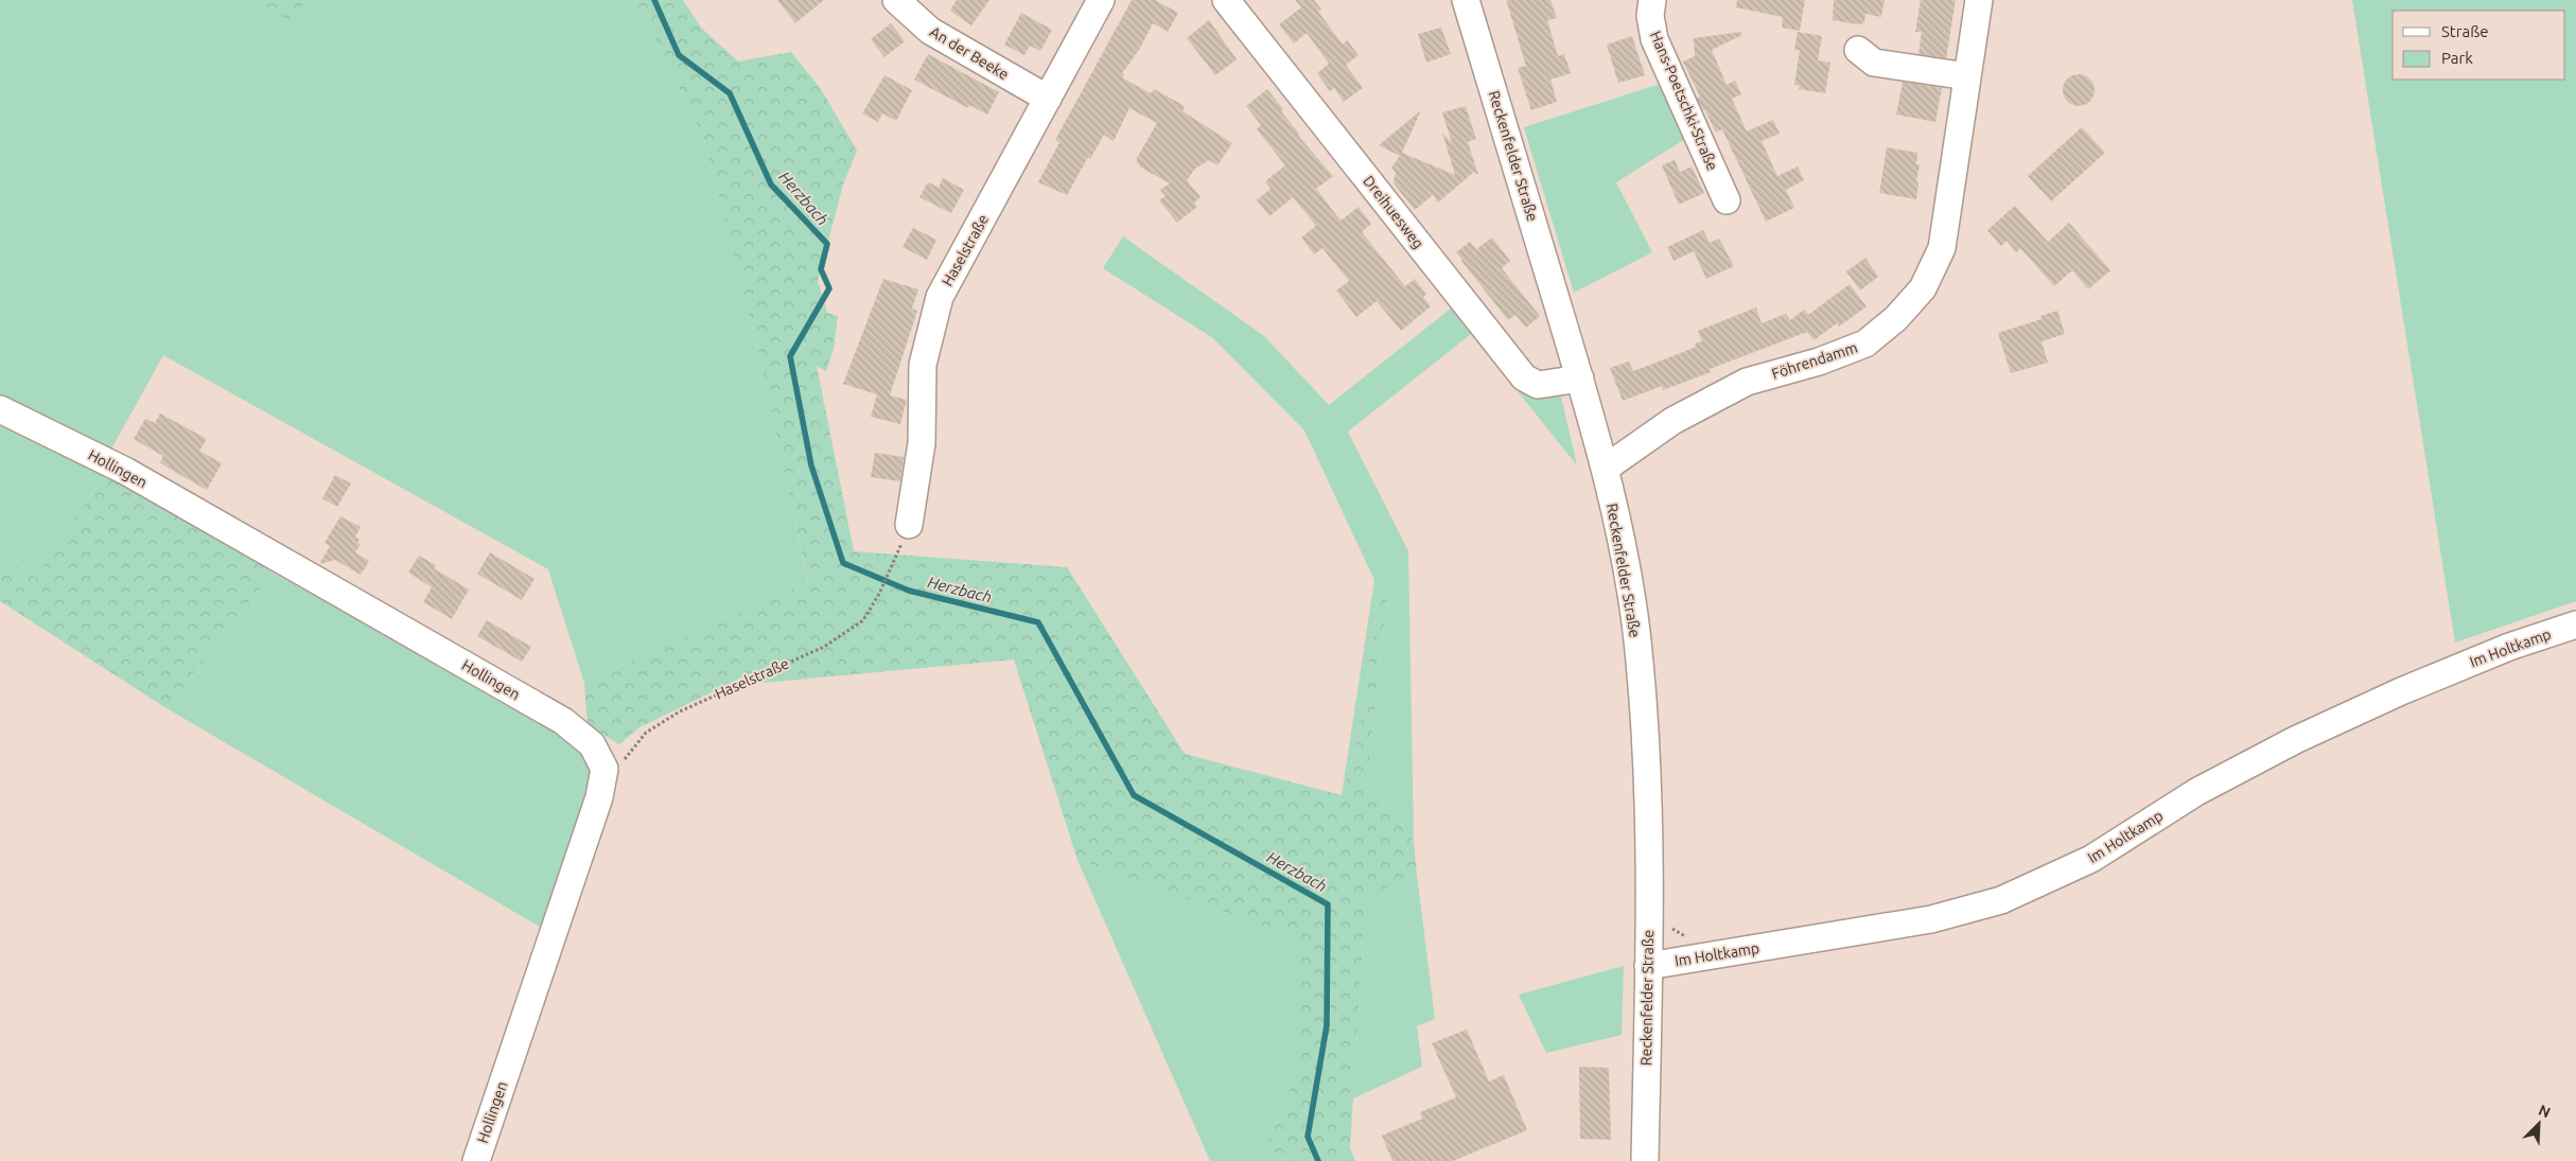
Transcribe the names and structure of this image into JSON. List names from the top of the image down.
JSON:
{
  "streets": {
    "street": [
      "An der Beeke",
      "Hans-Poetschki-Straße",
      "Reckenfelder Straße",
      "Dreihuesweg",
      "Haselstraße",
      "Föhrendamm",
      "Hollingen",
      "Im Holtkamp"
    ]
  },
  "crossings": [
    ["An der Beeke", "Haselstraße"],
    ["Reckenfelder Straße", "Dreihuesweg"],
    ["Reckenfelder Straße", "Föhrendamm"],
    ["Reckenfelder Straße", "Im Holtkamp"],
    ["Haselstraße", "Hollingen"]
  ],
  "water": ["Herzbach"],
  "legend": ["Straße", "Park"],
  "north": "top right"
}
